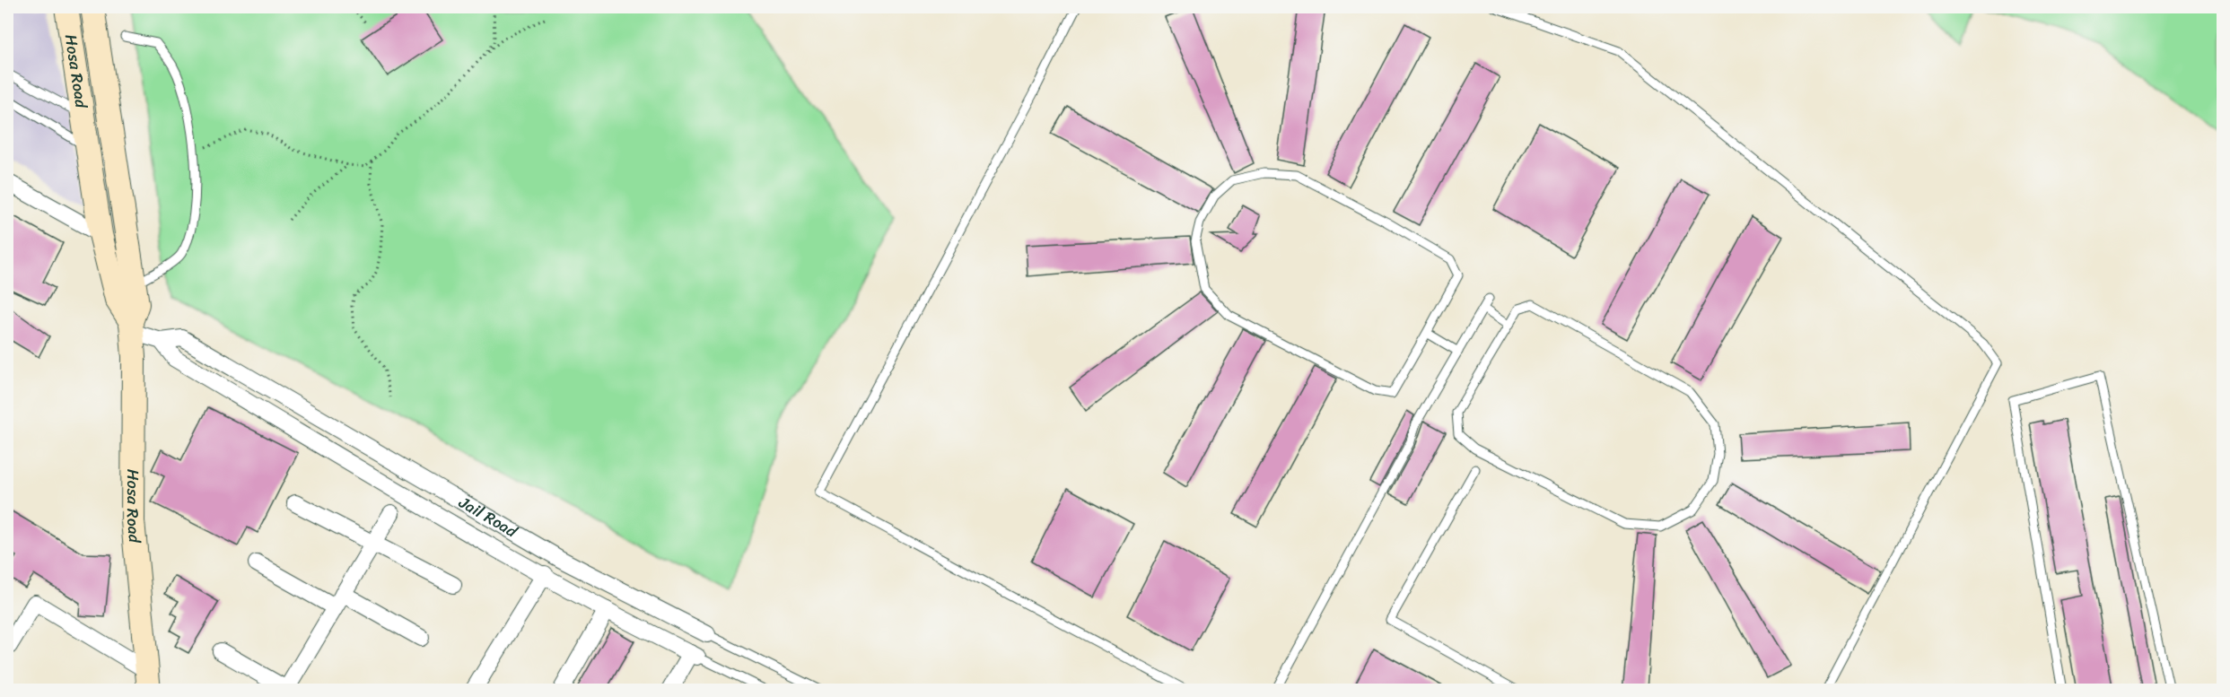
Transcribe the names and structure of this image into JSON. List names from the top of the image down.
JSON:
{
  "streets": {
    "main road": ["Hosa Road"],
    "street": ["Jail Road"]
  },
  "crossings": [
    ["Hosa Road", "Jail Road"]
  ]
}
